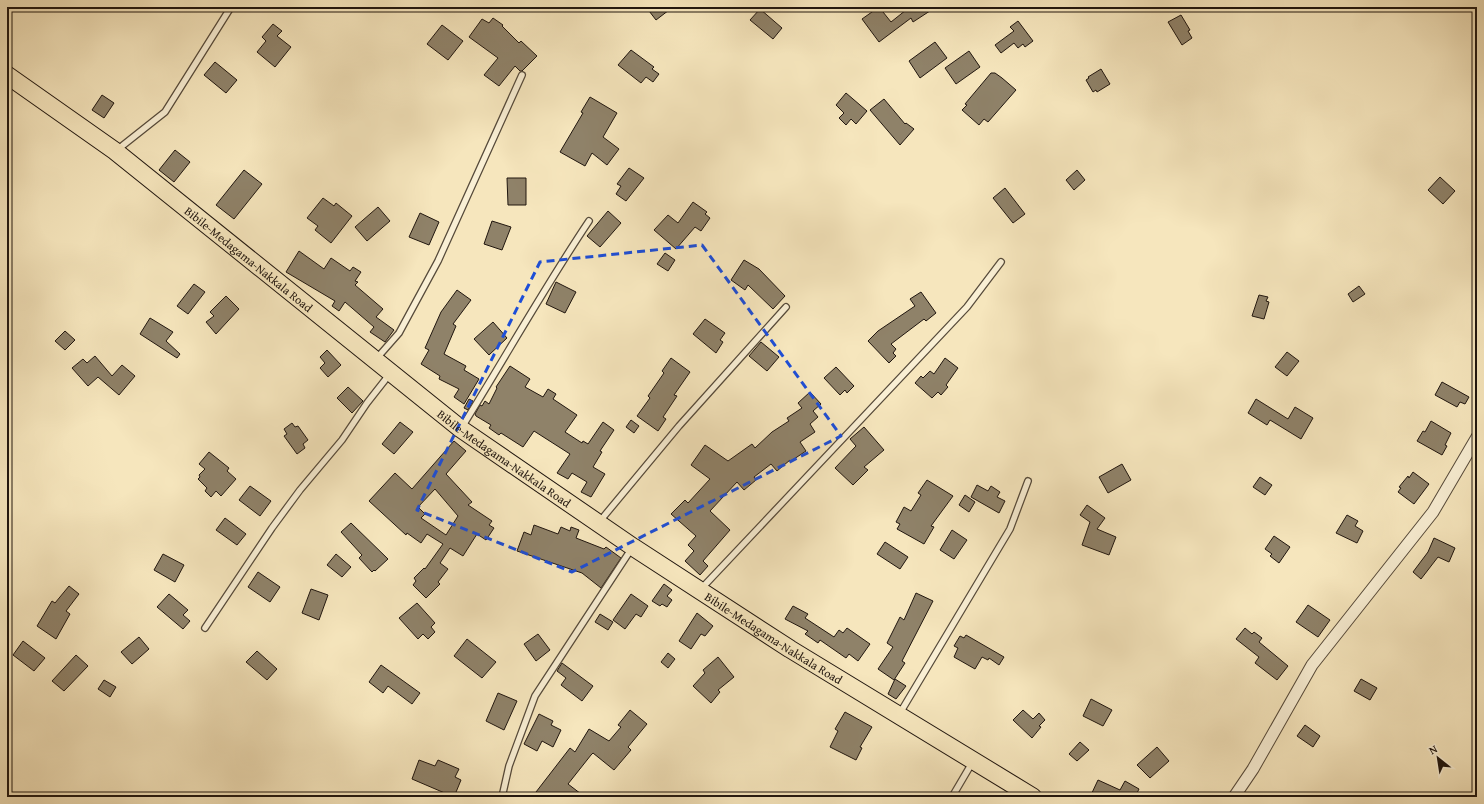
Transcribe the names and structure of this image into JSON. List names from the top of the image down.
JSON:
{
  "streets": {
    "main road": ["Bibile-Medagama-Nakkala Road"]
  },
  "north": "top left"
}
